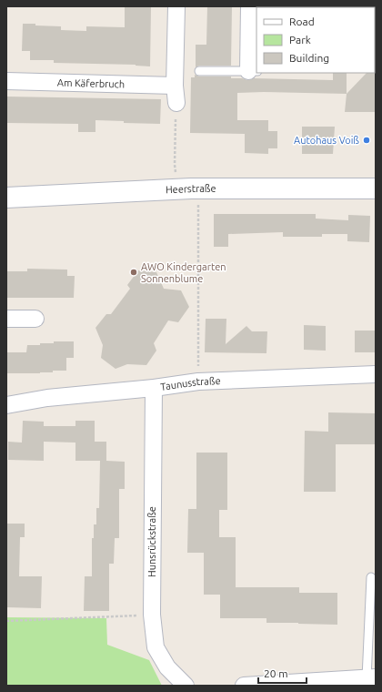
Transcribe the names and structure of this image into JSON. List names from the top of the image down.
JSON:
{
  "streets": {
    "main road": ["Heerstraße"],
    "street": ["Am Käferbruch", "Taunusstraße", "Hunsrückstraße"]
  },
  "crossings": [
    ["Taunusstraße", "Hunsrückstraße"]
  ],
  "places": ["Autohaus Voiß", "AWO Kindergarten Sonnenblume"],
  "legend": ["Road", "Park", "Building"],
  "scale_bar": "20 m"
}
